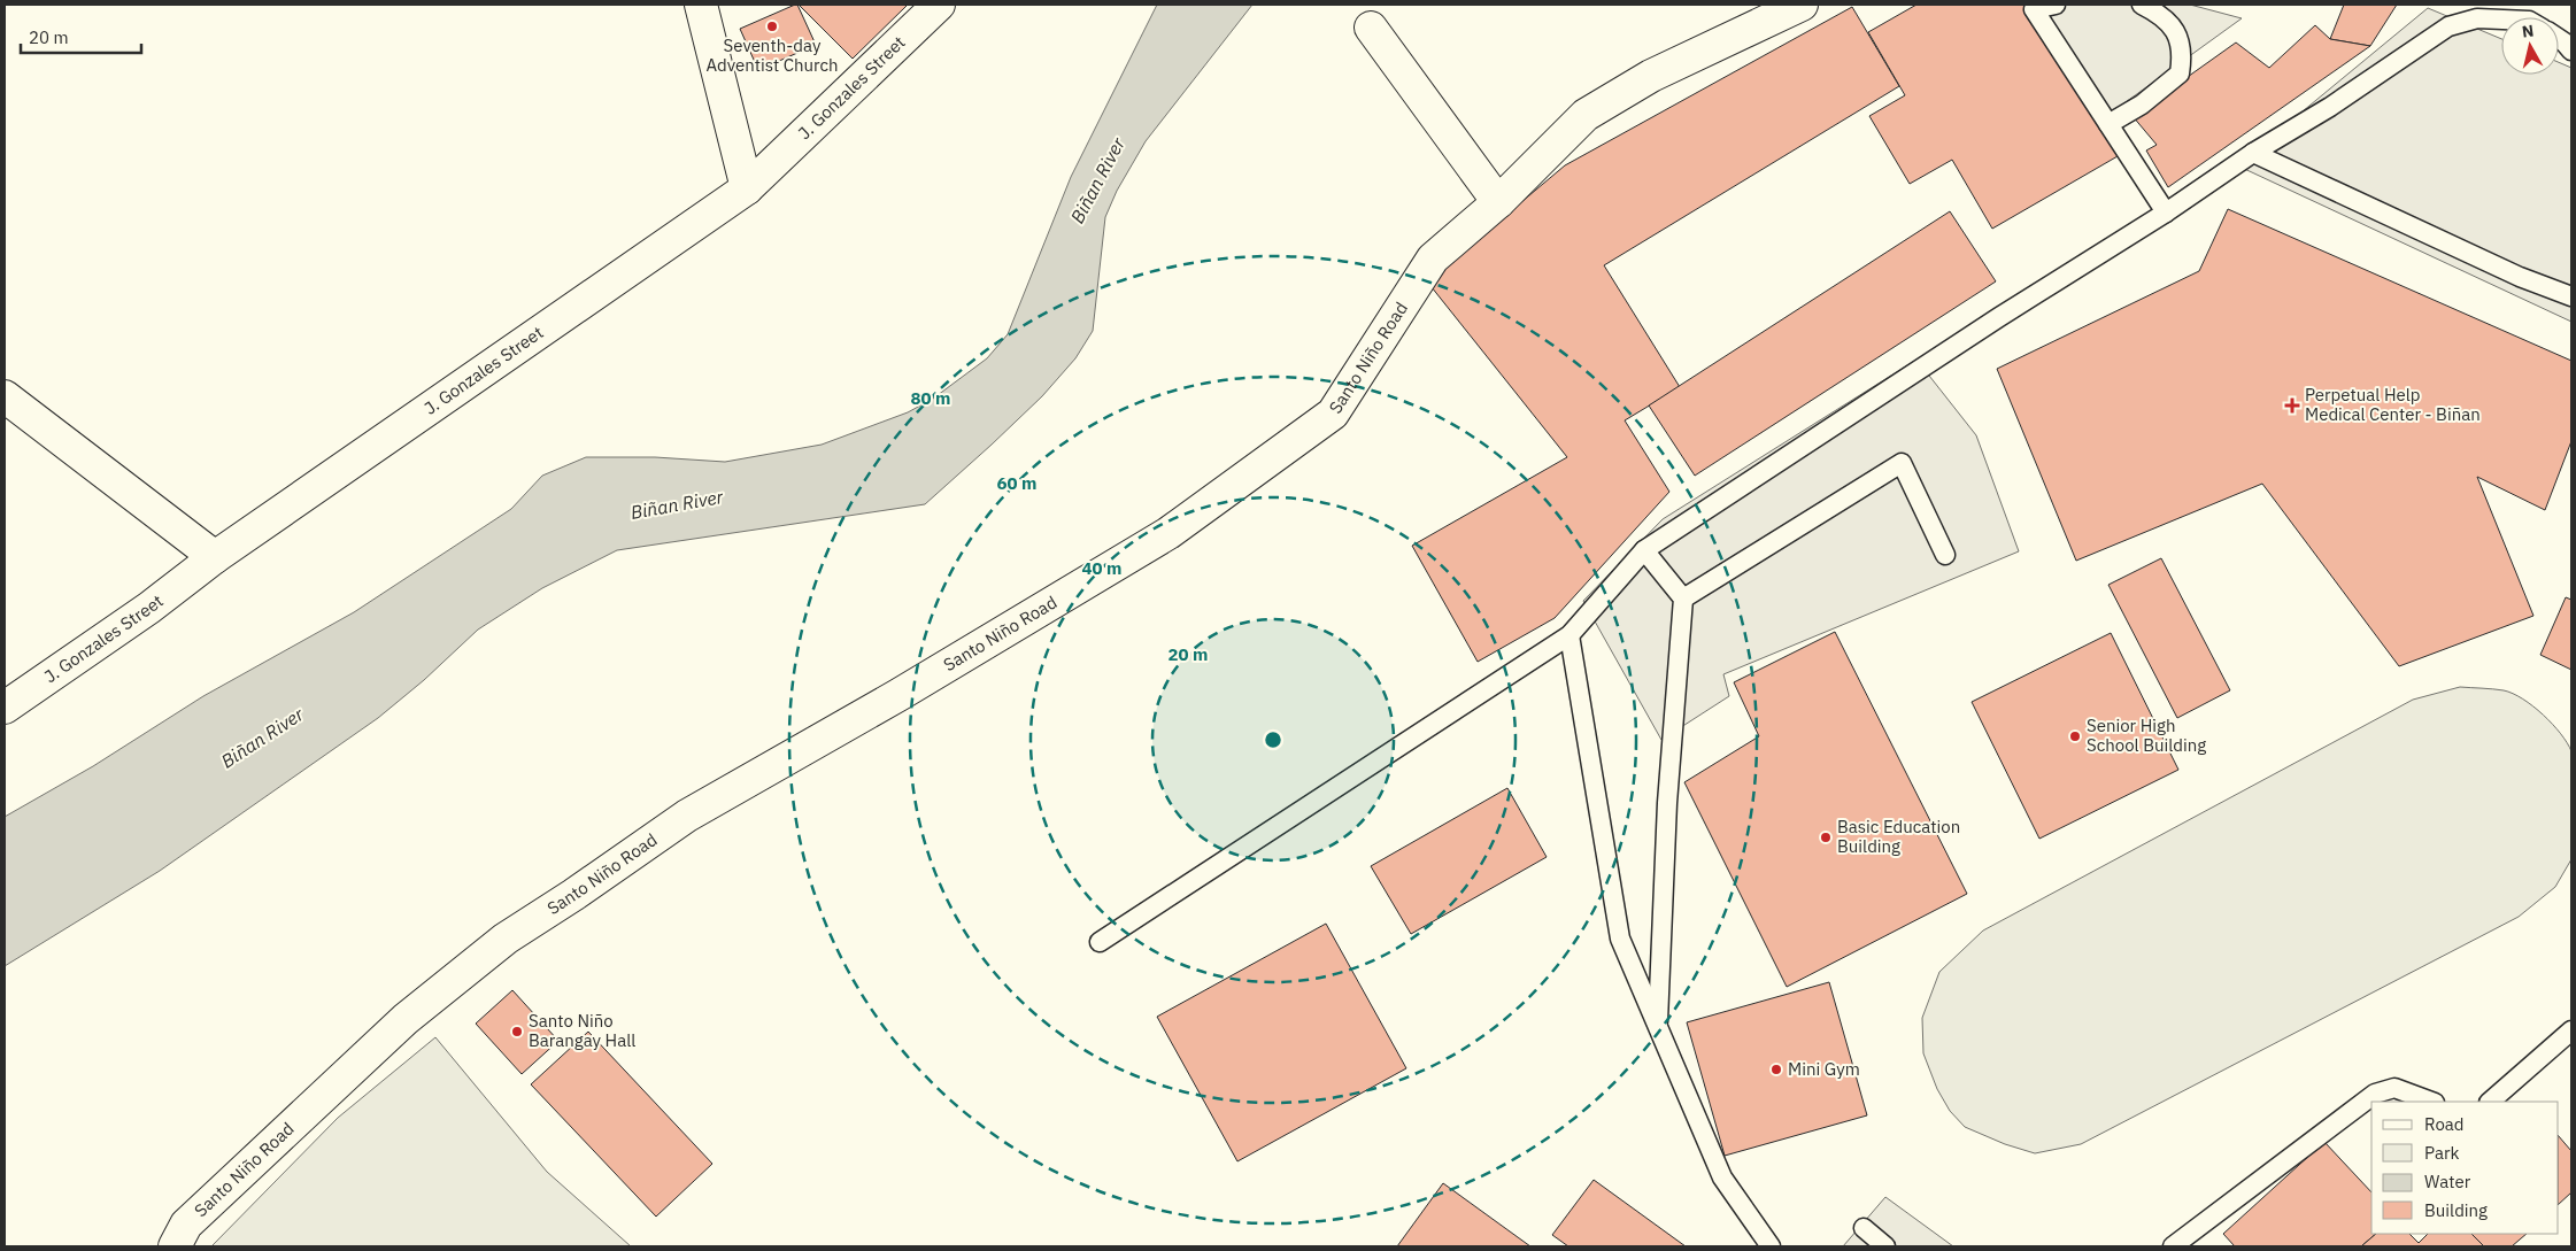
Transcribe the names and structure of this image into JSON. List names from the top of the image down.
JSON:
{
  "streets": {
    "street": ["J. Gonzales Street", "Santo Niño Road"]
  },
  "water": ["Biñan River"],
  "places": {
    "other": [
      "Seventh-day Adventist Church",
      "Senior High School Building",
      "Basic Education Building",
      "Santo Niño Barangay Hall",
      "Mini Gym"
    ],
    "health": ["Perpetual Help Medical Center - Biñan"]
  },
  "legend": [
    "Road",
    "Park",
    "Water",
    "Building"
  ],
  "scale_bar": "20 m",
  "north": "top",
  "rings": [
    "80 m",
    "60 m",
    "40 m",
    "20 m"
  ]
}
